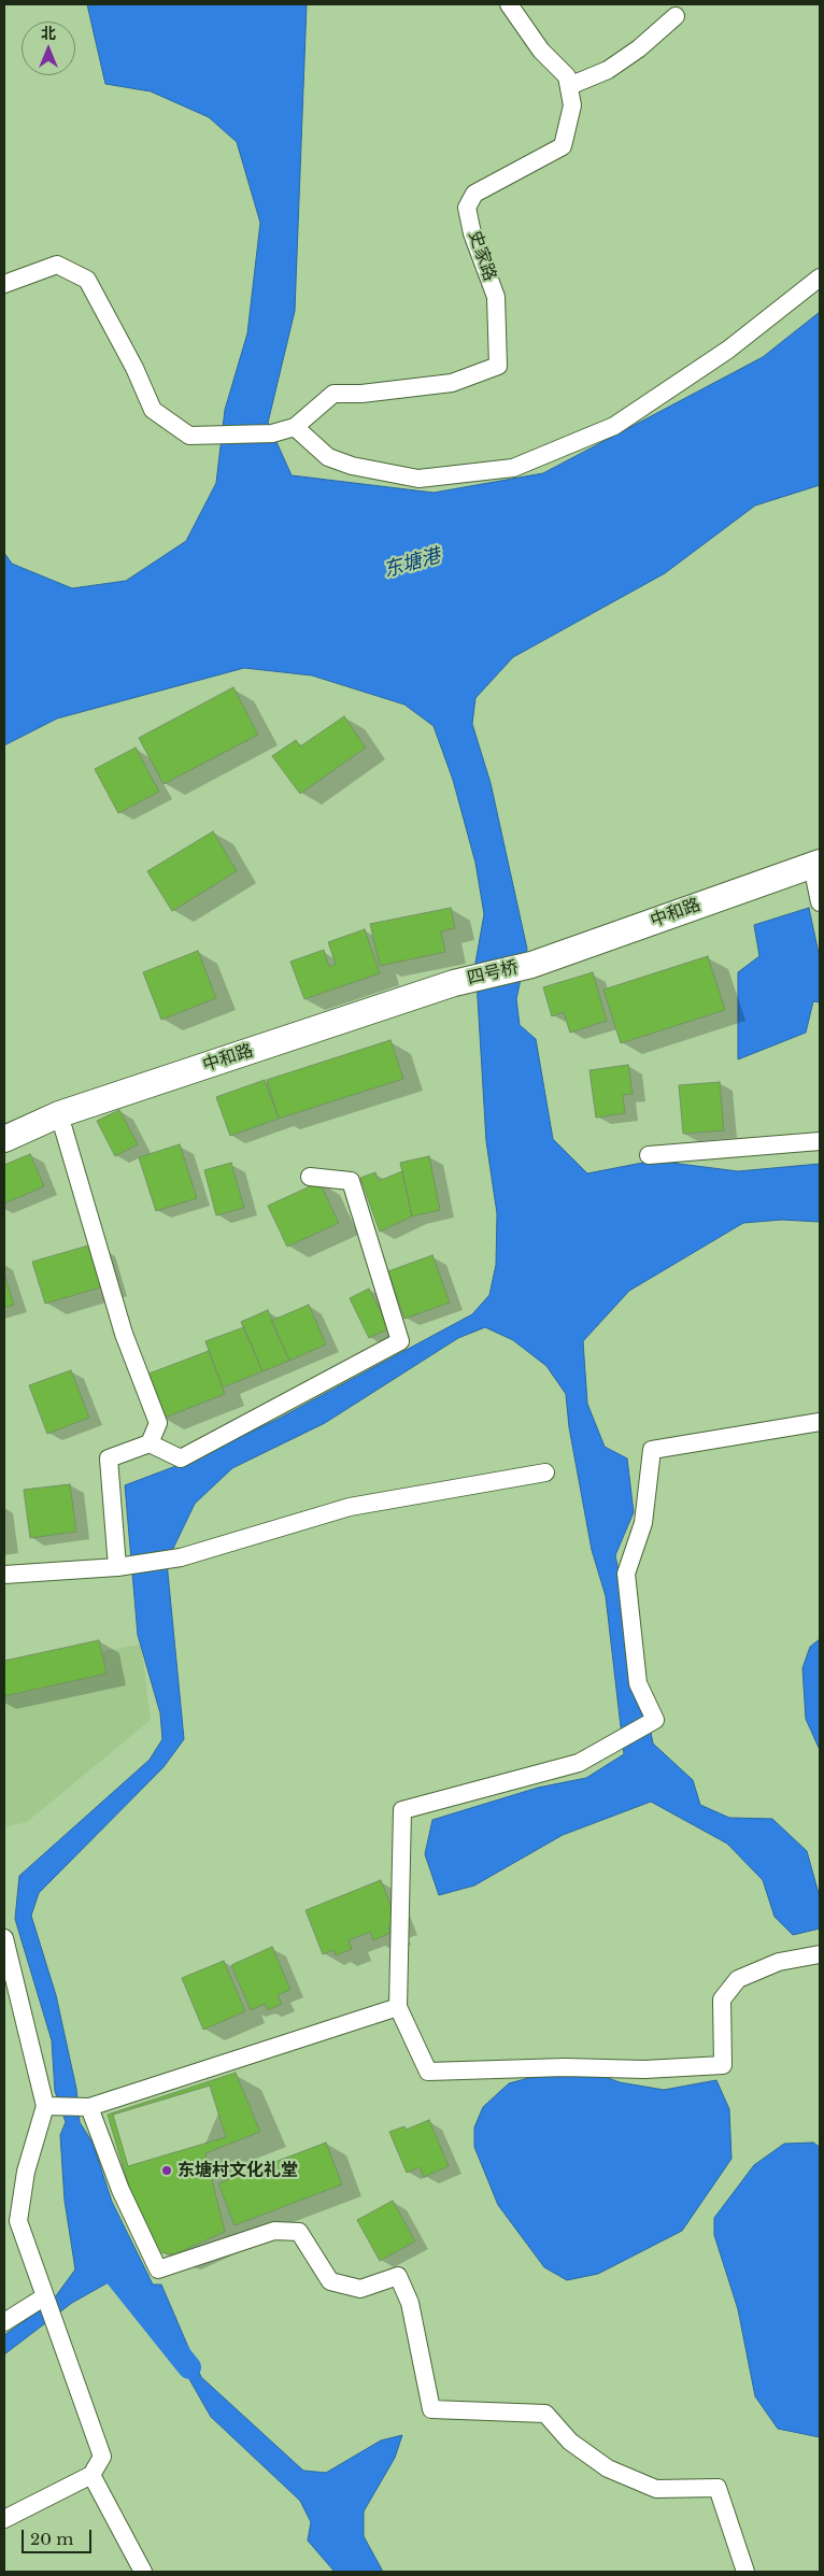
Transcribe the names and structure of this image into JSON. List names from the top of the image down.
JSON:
{
  "streets": {
    "street": ["史家路", "中和路", "四号桥"]
  },
  "crossings": [
    ["中和路", "四号桥"]
  ],
  "water": ["东塘港"],
  "places": ["东塘村文化礼堂"],
  "scale_bar": "20 m",
  "north": "top"
}
